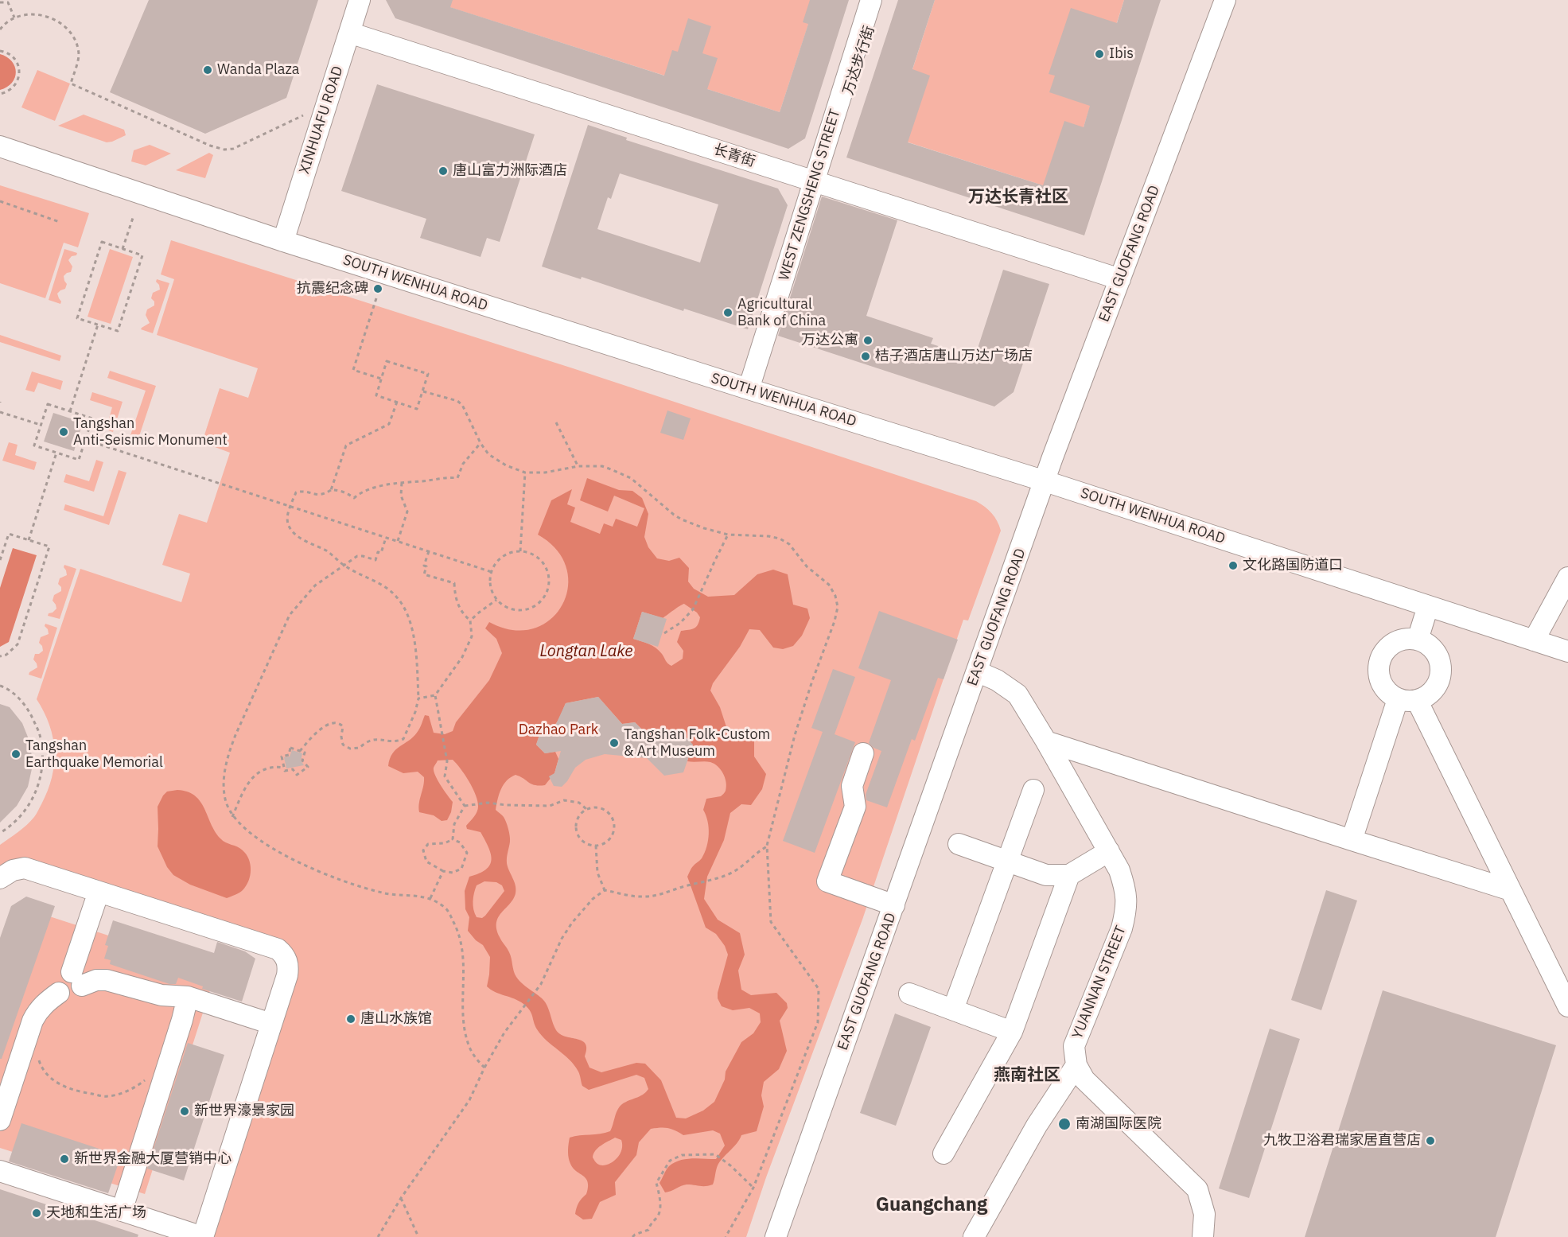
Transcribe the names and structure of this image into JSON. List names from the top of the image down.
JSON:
{
  "streets": {
    "street": [
      "万达步行街",
      "XINHUAFU ROAD",
      "长青街",
      "WEST ZENGSHENG STREET",
      "EAST GUOFANG ROAD",
      "SOUTH WENHUA ROAD",
      "YUANNAN STREET"
    ]
  },
  "crossings": [
    ["万达步行街", "长青街"],
    ["万达步行街", "WEST ZENGSHENG STREET"],
    ["XINHUAFU ROAD", "长青街"],
    ["XINHUAFU ROAD", "SOUTH WENHUA ROAD"],
    ["长青街", "WEST ZENGSHENG STREET"],
    ["长青街", "EAST GUOFANG ROAD"],
    ["WEST ZENGSHENG STREET", "SOUTH WENHUA ROAD"],
    ["EAST GUOFANG ROAD", "SOUTH WENHUA ROAD"],
    ["EAST GUOFANG ROAD", "YUANNAN STREET"]
  ],
  "districts": ["万达长青社区", "燕南社区", "Guangchang"],
  "water": ["Longtan Lake"],
  "parks": ["Dazhao Park"],
  "places": [
    "Ibis",
    "Wanda Plaza",
    "唐山富力洲际酒店",
    "抗震纪念碑",
    "Agricultural Bank of China",
    "万达公寓",
    "桔子酒店唐山万达广场店",
    "Tangshan Anti-Seismic Monument",
    "文化路国防道口",
    "Tangshan Folk-Custom & Art Museum",
    "Tangshan Earthquake Memorial",
    "唐山水族馆",
    "新世界濠景家园",
    "南湖国际医院",
    "九牧卫浴君瑞家居直营店",
    "新世界金融大厦营销中心",
    "天地和生活广场"
  ]
}
